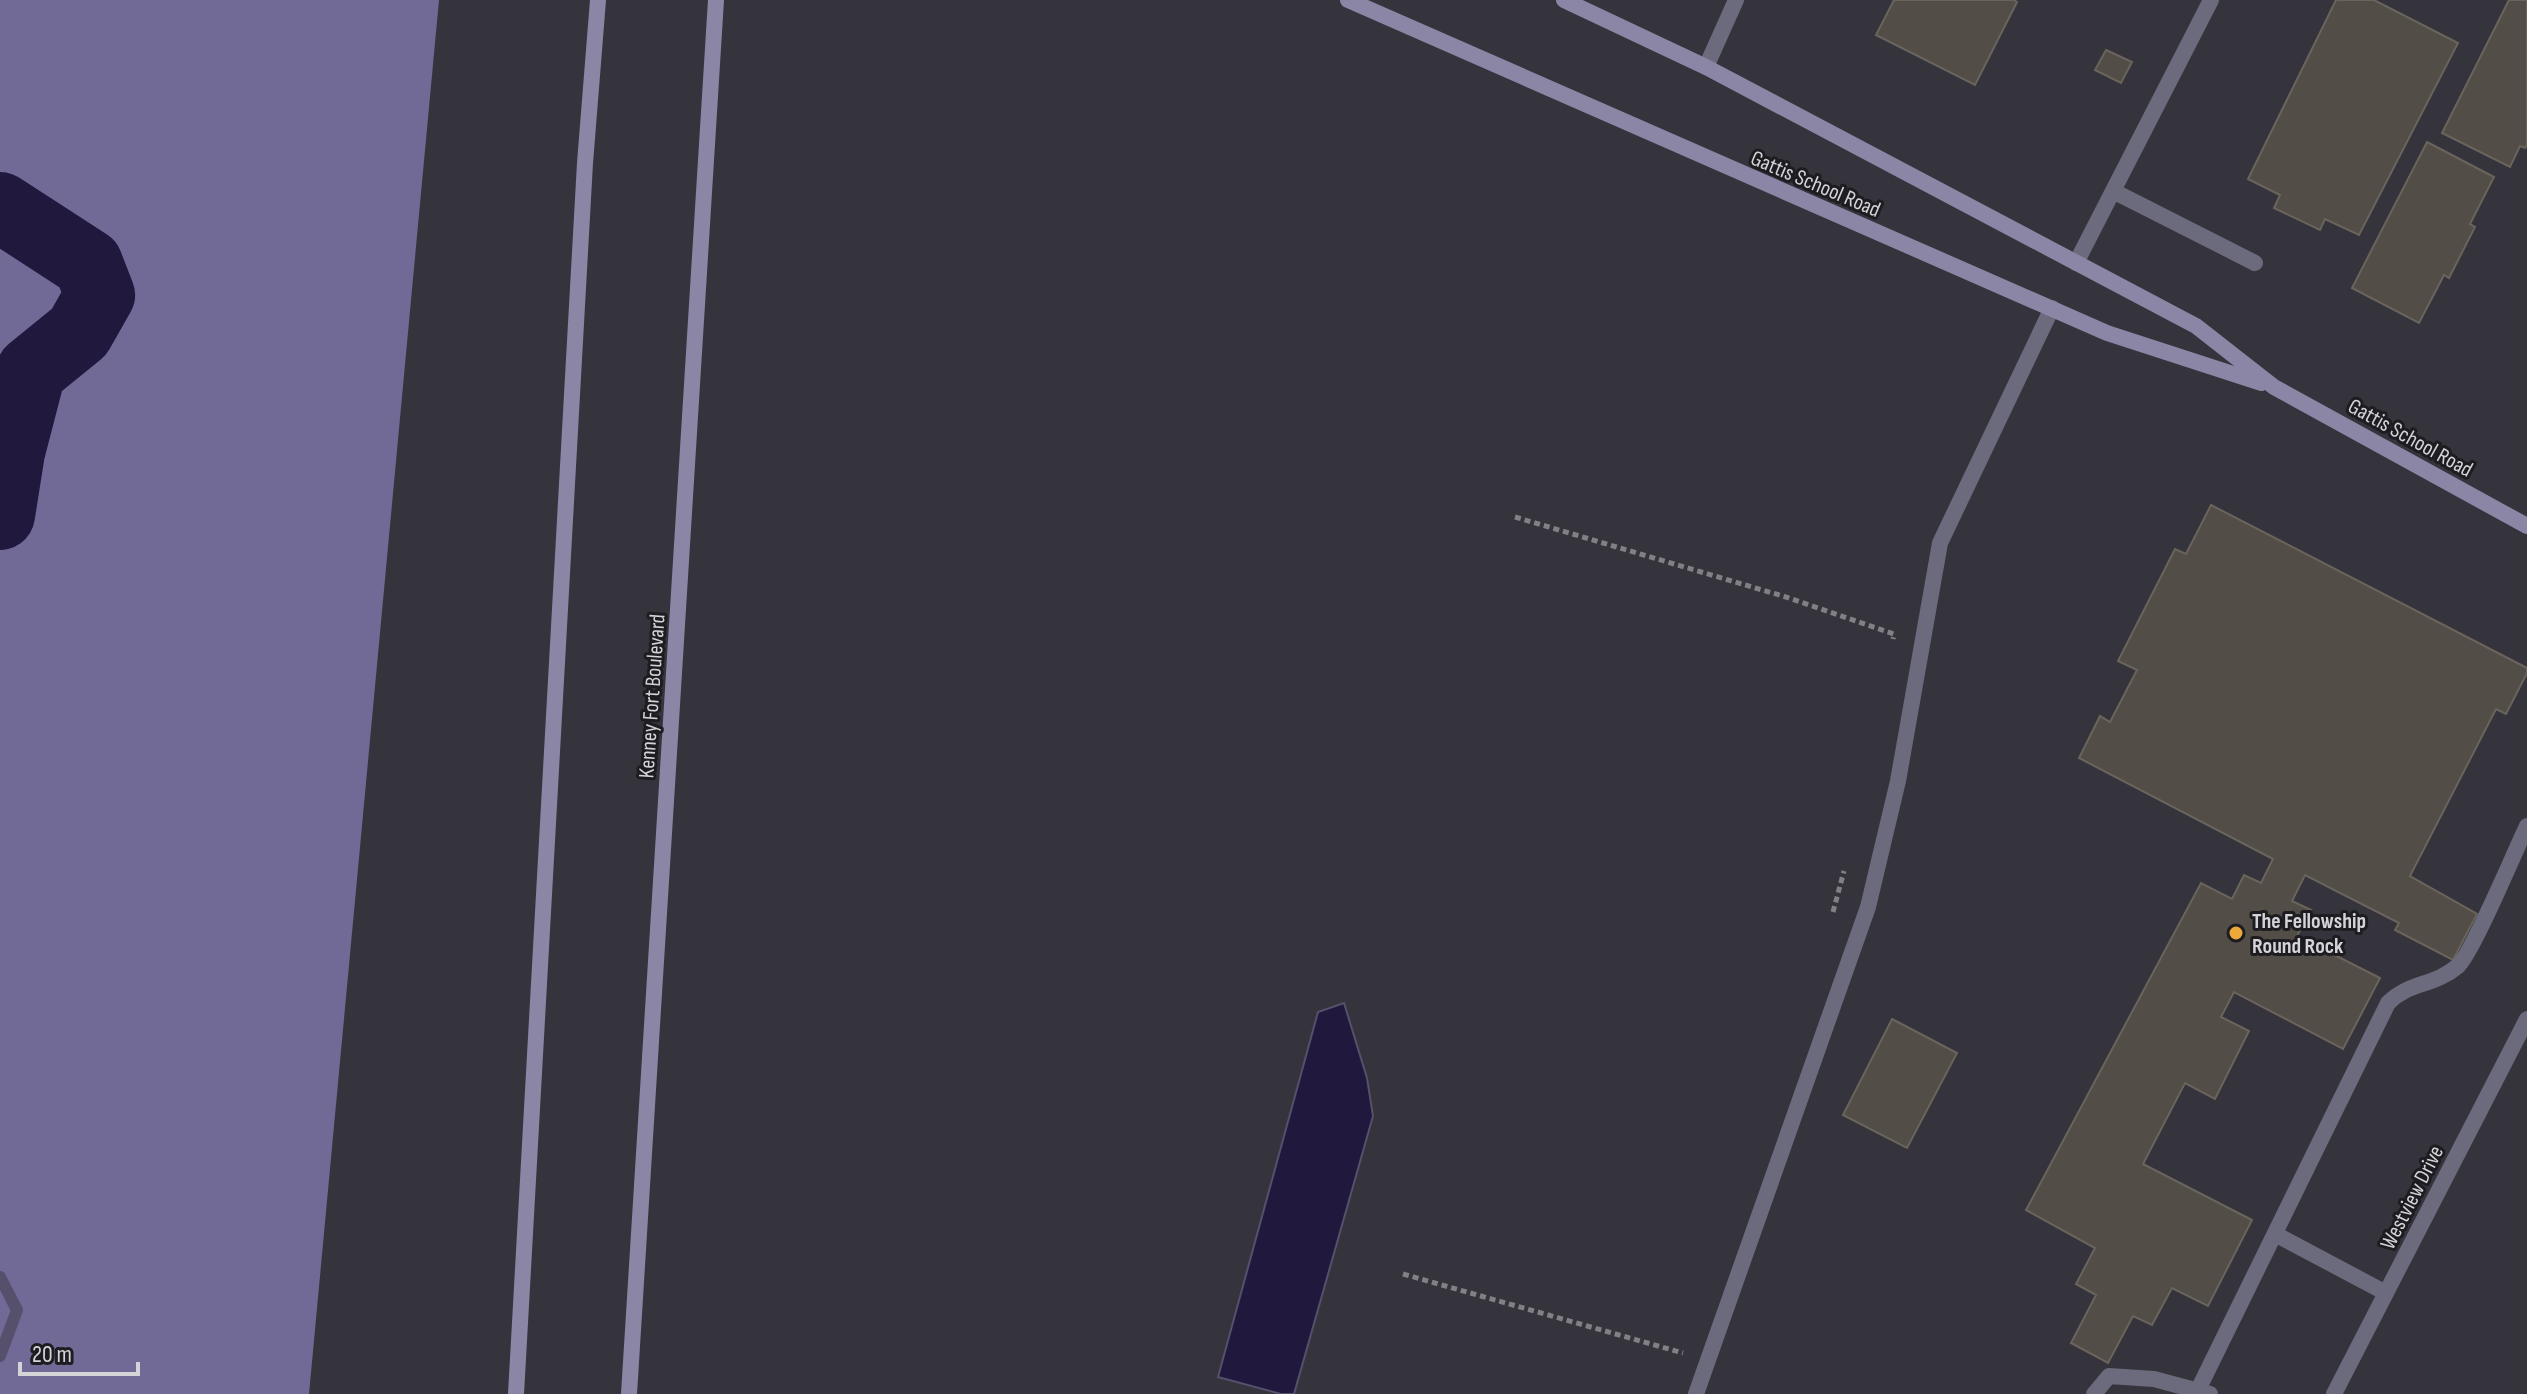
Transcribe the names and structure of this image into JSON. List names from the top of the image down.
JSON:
{
  "streets": {
    "main road": ["Gattis School Road", "Kenney Fort Boulevard"],
    "street": ["Westview Drive"]
  },
  "places": ["The Fellowship Round Rock"],
  "scale_bar": "20 m"
}
